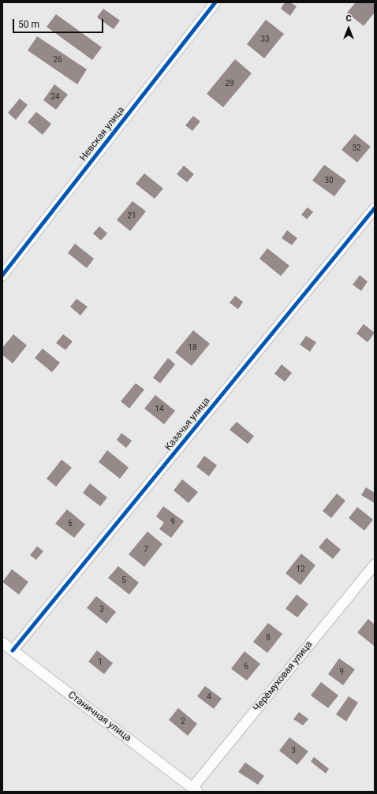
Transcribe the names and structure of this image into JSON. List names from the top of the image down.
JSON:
{
  "streets": {
    "street": [
      "Невская улица",
      "Казачья улица",
      "Черёмуховая улица",
      "Станичная улица"
    ]
  },
  "crossings": [
    ["Казачья улица", "Станичная улица"],
    ["Черёмуховая улица", "Станичная улица"]
  ],
  "house_numbers": [
    "33",
    "26",
    "29",
    "24",
    "32",
    "30",
    "21",
    "18",
    "14",
    "9",
    "6",
    "7",
    "12",
    "5",
    "3",
    "8",
    "1",
    "6",
    "9",
    "4",
    "2",
    "3"
  ],
  "scale_bar": "50 m",
  "north": "top"
}
